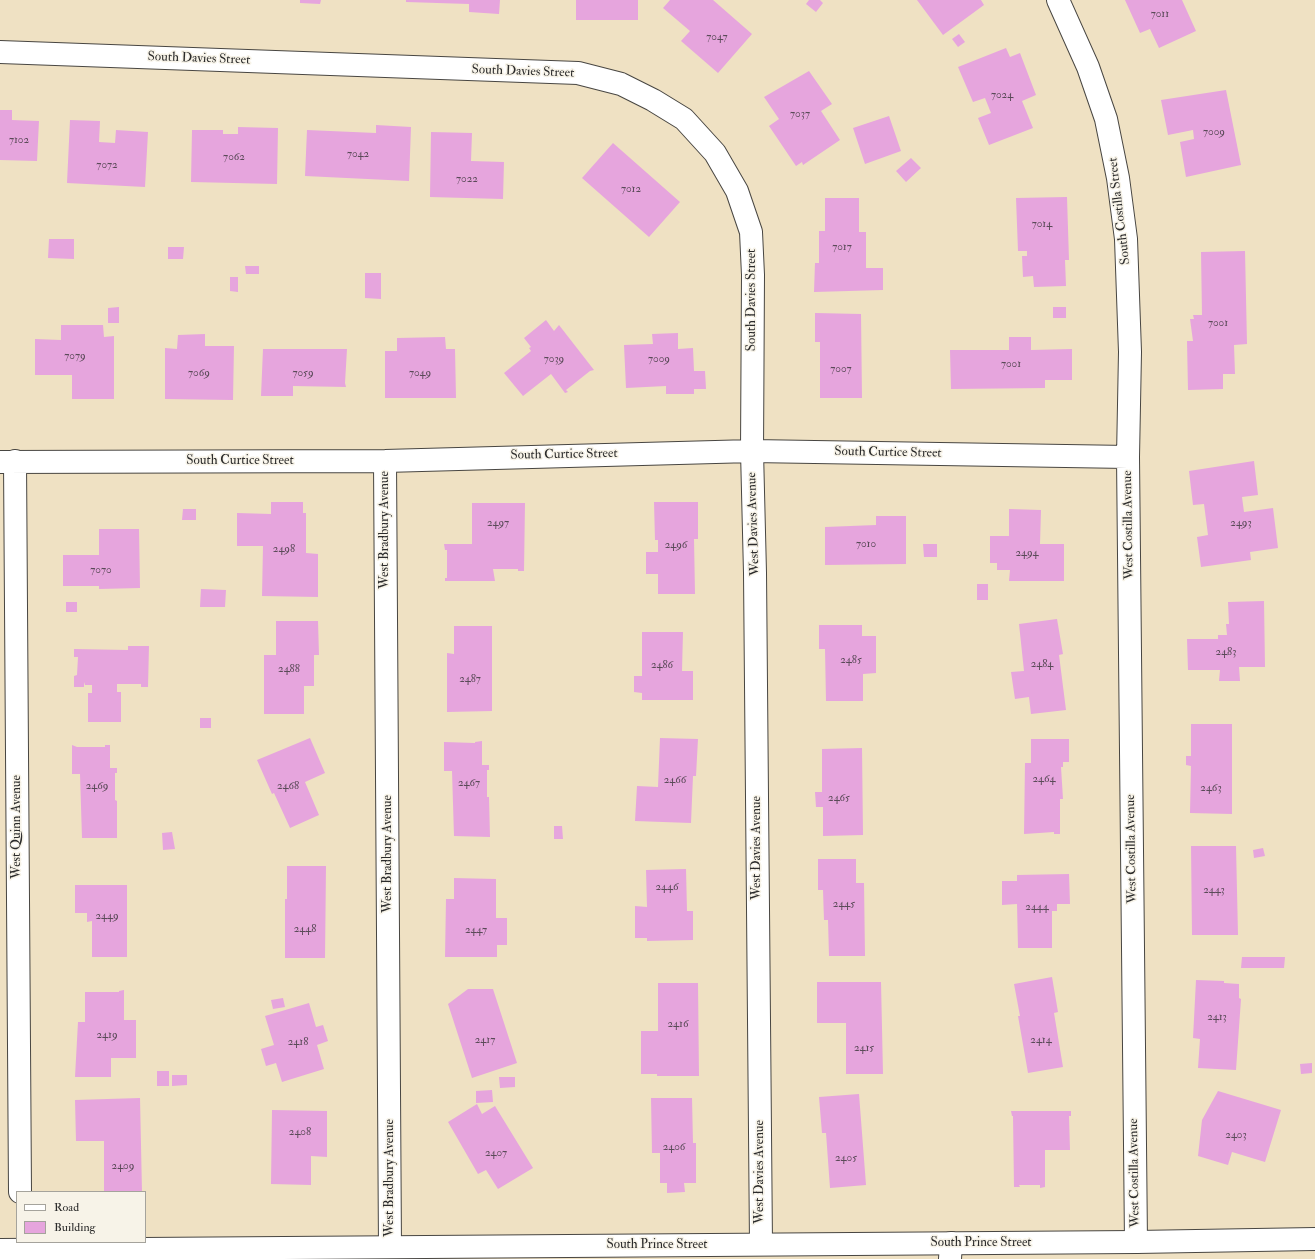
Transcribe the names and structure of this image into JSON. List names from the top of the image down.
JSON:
{
  "streets": {
    "street": [
      "South Davies Street",
      "South Costilla Street",
      "South Curtice Street",
      "West Davies Avenue",
      "West Costilla Avenue",
      "West Bradbury Avenue",
      "West Quinn Avenue",
      "South Prince Street"
    ]
  },
  "crossings": [
    ["South Davies Street", "South Curtice Street"],
    ["South Davies Street", "West Davies Avenue"],
    ["South Costilla Street", "South Curtice Street"],
    ["South Costilla Street", "West Costilla Avenue"],
    ["South Curtice Street", "West Davies Avenue"],
    ["South Curtice Street", "West Costilla Avenue"],
    ["South Curtice Street", "West Bradbury Avenue"],
    ["South Curtice Street", "West Quinn Avenue"],
    ["West Davies Avenue", "South Prince Street"],
    ["West Costilla Avenue", "South Prince Street"],
    ["West Bradbury Avenue", "South Prince Street"]
  ],
  "house_numbers": [
    "7011",
    "7047",
    "7024",
    "7037",
    "7009",
    "7102",
    "7042",
    "7062",
    "7072",
    "7022",
    "7012",
    "7014",
    "7017",
    "7001",
    "7079",
    "7039",
    "7009",
    "7001",
    "7007",
    "7069",
    "7059",
    "7049",
    "2497",
    "2493",
    "7010",
    "2496",
    "2498",
    "2494",
    "7070",
    "2483",
    "2485",
    "2484",
    "2486",
    "2488",
    "2487",
    "2464",
    "2466",
    "2467",
    "2469",
    "2468",
    "2463",
    "2465",
    "2446",
    "2443",
    "2445",
    "2444",
    "2449",
    "2448",
    "2447",
    "2413",
    "2416",
    "2419",
    "2417",
    "2414",
    "2418",
    "2415",
    "2408",
    "2403",
    "2406",
    "2407",
    "2405",
    "2409"
  ],
  "legend": ["Road", "Building"]
}
